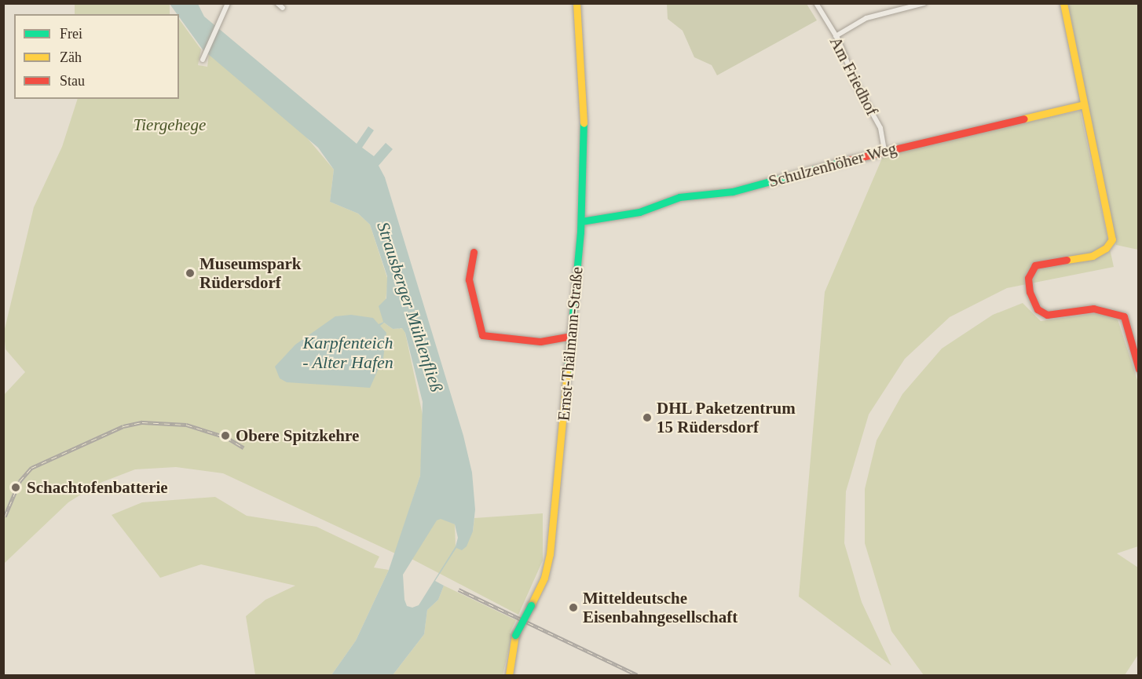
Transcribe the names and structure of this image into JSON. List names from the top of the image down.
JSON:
{
  "streets": {
    "street": ["Am Friedhof", "Schulzenhöher Weg", "Ernst-Thälmann-Straße"]
  },
  "crossings": [
    ["Am Friedhof", "Schulzenhöher Weg"],
    ["Schulzenhöher Weg", "Ernst-Thälmann-Straße"]
  ],
  "water": ["Strausberger Mühlenfließ", "Karpfenteich - Alter Hafen"],
  "parks": ["Tiergehege"],
  "places": [
    "Museumspark Rüdersdorf",
    "DHL Paketzentrum 15 Rüdersdorf",
    "Obere Spitzkehre",
    "Schachtofenbatterie",
    "Mitteldeutsche Eisenbahngesellschaft"
  ],
  "legend": ["Frei", "Zäh", "Stau"]
}
